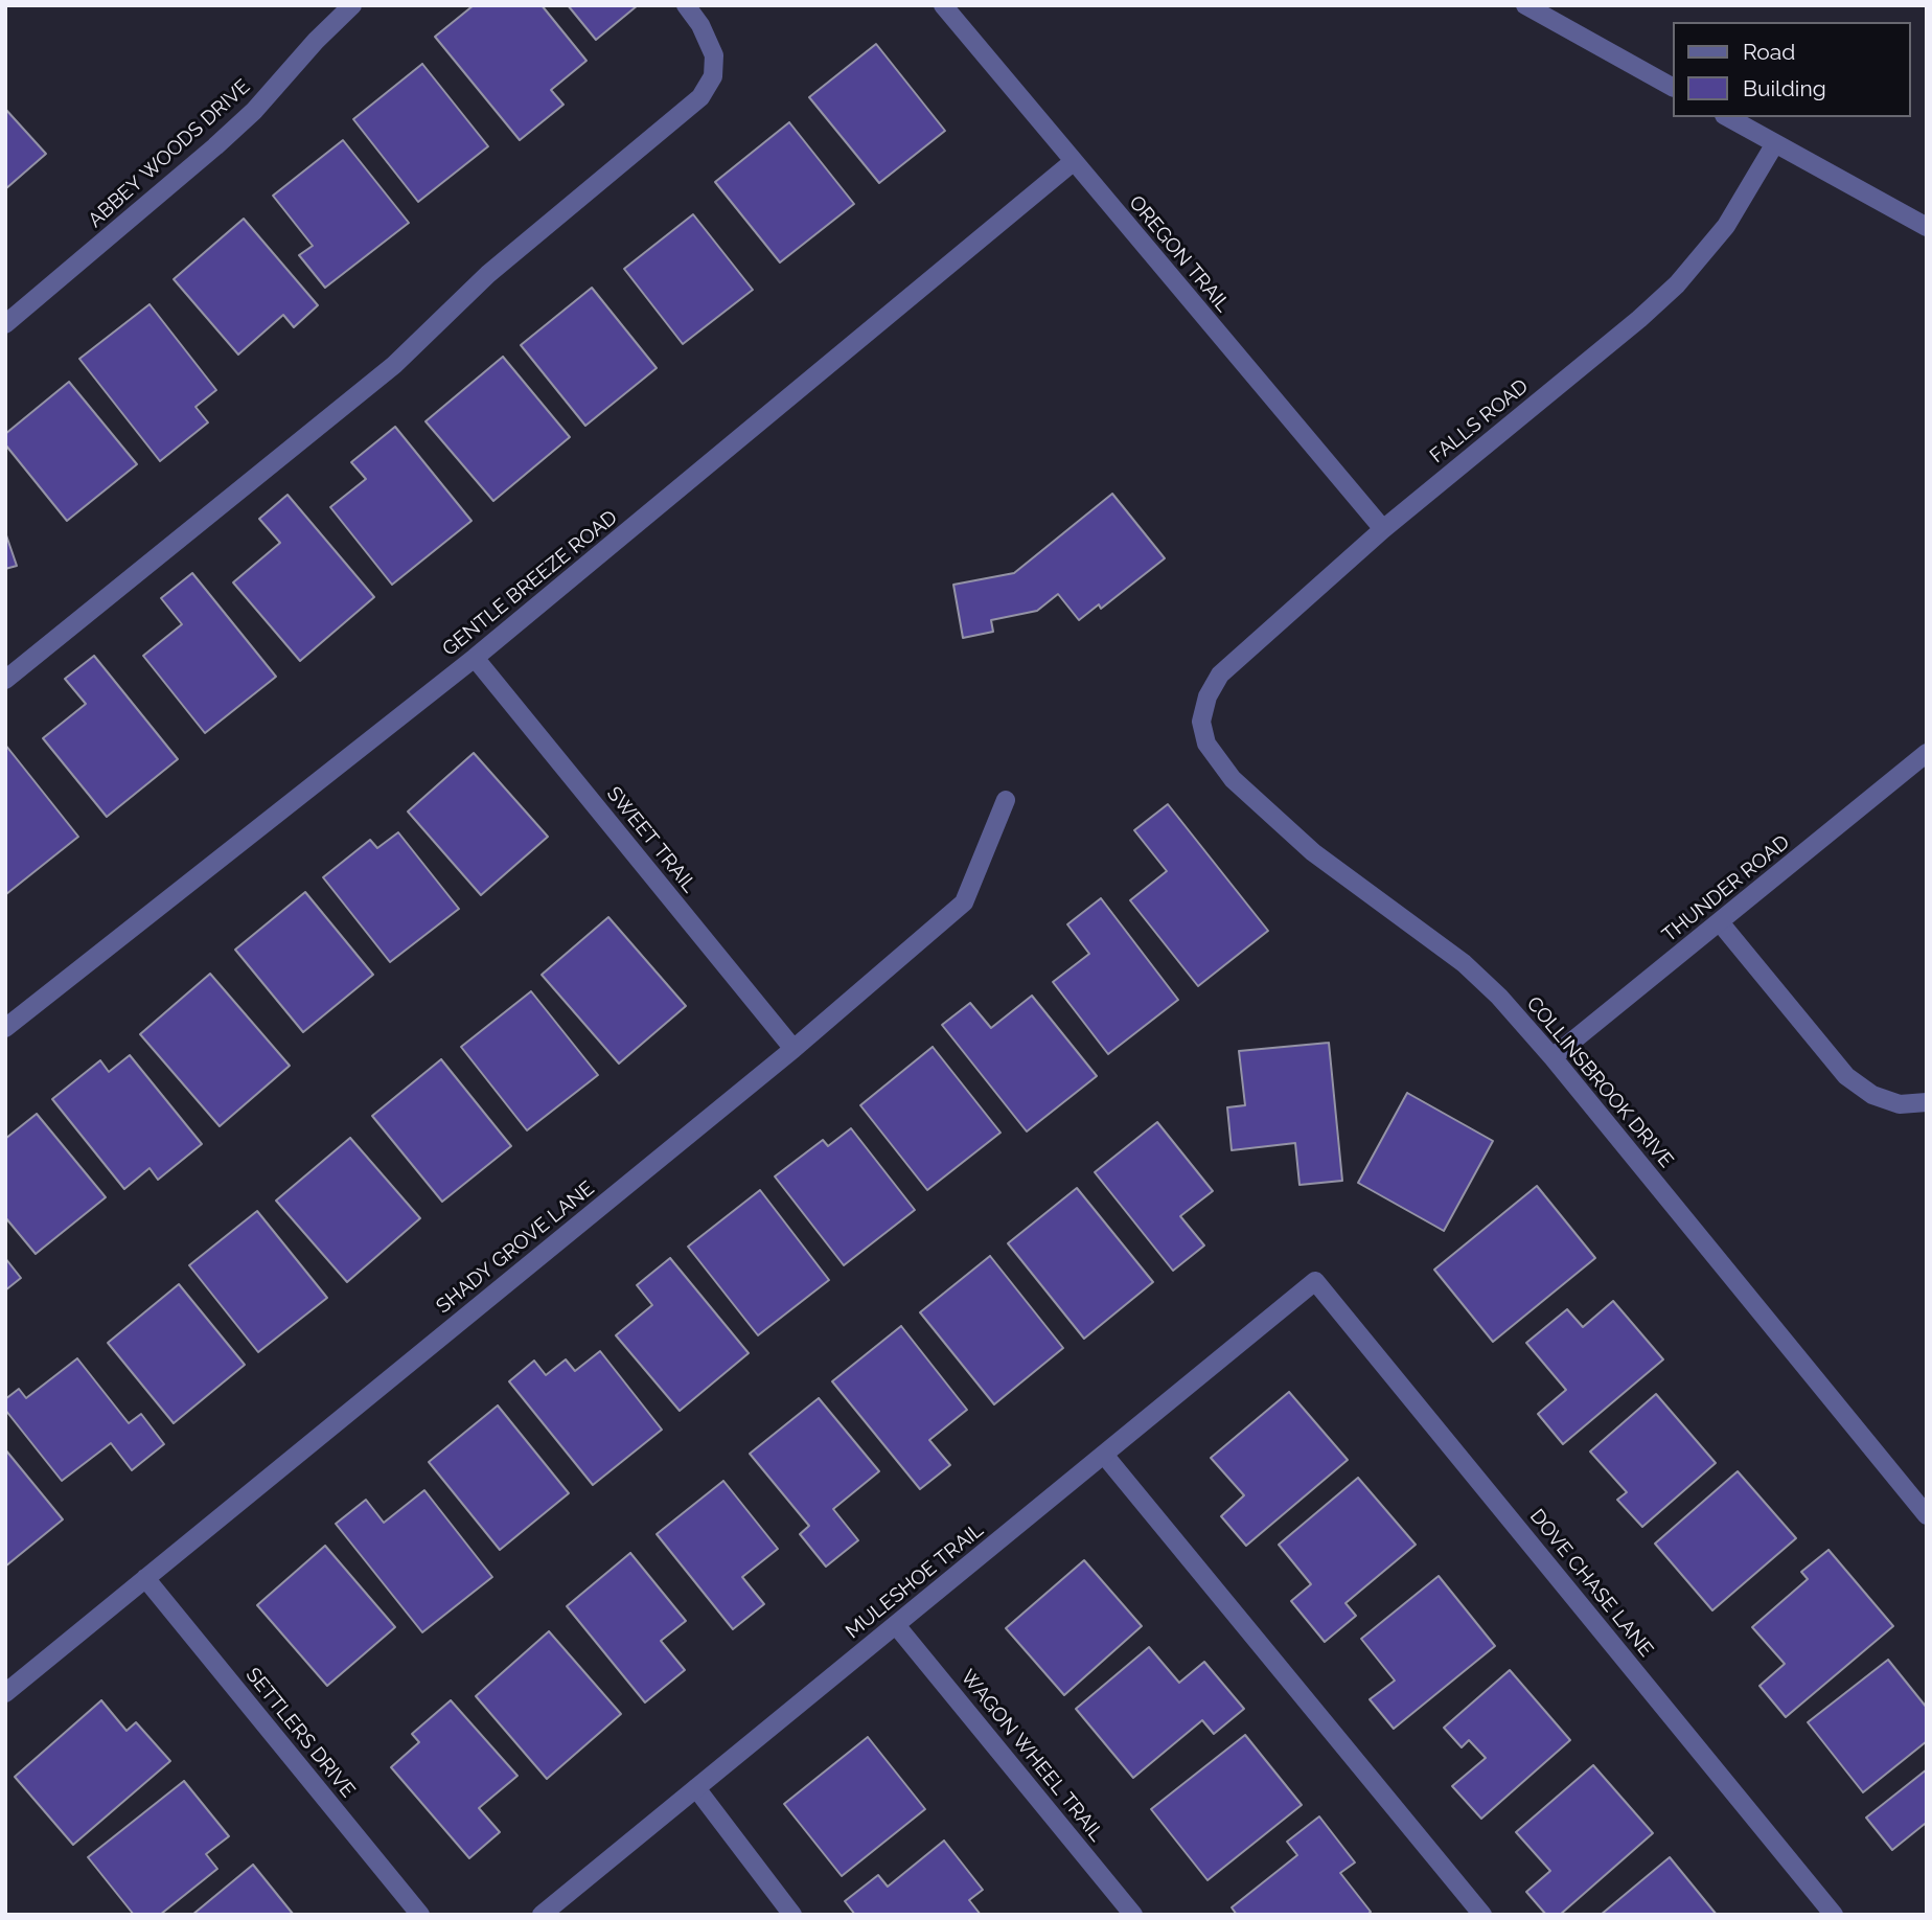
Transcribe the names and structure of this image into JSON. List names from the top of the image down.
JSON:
{
  "streets": {
    "street": [
      "ABBEY WOODS DRIVE",
      "OREGON TRAIL",
      "FALLS ROAD",
      "GENTLE BREEZE ROAD",
      "SWEET TRAIL",
      "THUNDER ROAD",
      "COLLINSBROOK DRIVE",
      "SHADY GROVE LANE",
      "MULESHOE TRAIL",
      "DOVE CHASE LANE",
      "SETTLERS DRIVE",
      "WAGON WHEEL TRAIL"
    ]
  },
  "crossings": [
    ["OREGON TRAIL", "FALLS ROAD"],
    ["OREGON TRAIL", "GENTLE BREEZE ROAD"],
    ["FALLS ROAD", "COLLINSBROOK DRIVE"],
    ["GENTLE BREEZE ROAD", "SWEET TRAIL"],
    ["SWEET TRAIL", "SHADY GROVE LANE"],
    ["THUNDER ROAD", "COLLINSBROOK DRIVE"],
    ["SHADY GROVE LANE", "SETTLERS DRIVE"],
    ["MULESHOE TRAIL", "DOVE CHASE LANE"],
    ["MULESHOE TRAIL", "WAGON WHEEL TRAIL"]
  ],
  "legend": ["Road", "Building"]
}
